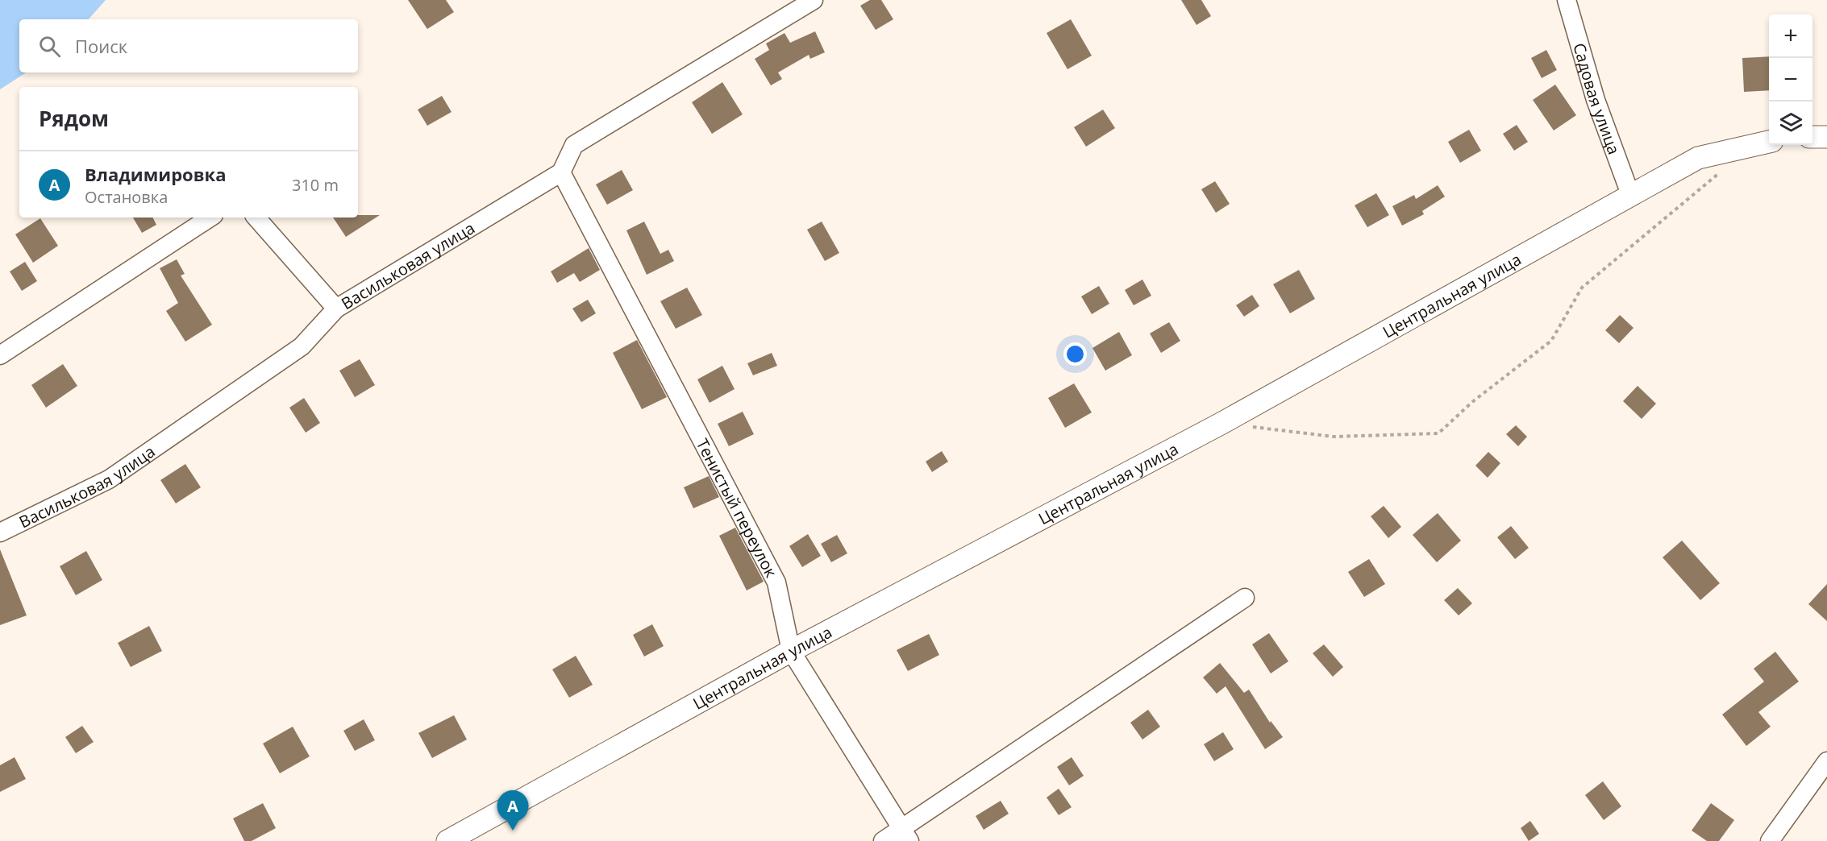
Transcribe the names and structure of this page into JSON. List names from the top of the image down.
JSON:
{
  "streets": {
    "street": [
      "Садовая улица",
      "Васильковая улица",
      "Центральная улица",
      "Тенистый переулок"
    ]
  },
  "crossings": [
    ["Садовая улица", "Центральная улица"],
    ["Васильковая улица", "Тенистый переулок"],
    ["Центральная улица", "Тенистый переулок"]
  ],
  "page": {
    "map_buttons": ["+", "−"],
    "search": "Поиск",
    "heading": "Рядом",
    "list": [
      {
        "mark": "A",
        "name": "Владимировка",
        "note": "Остановка",
        "value": "310 m"
      }
    ],
    "pins": "A"
  }
}
